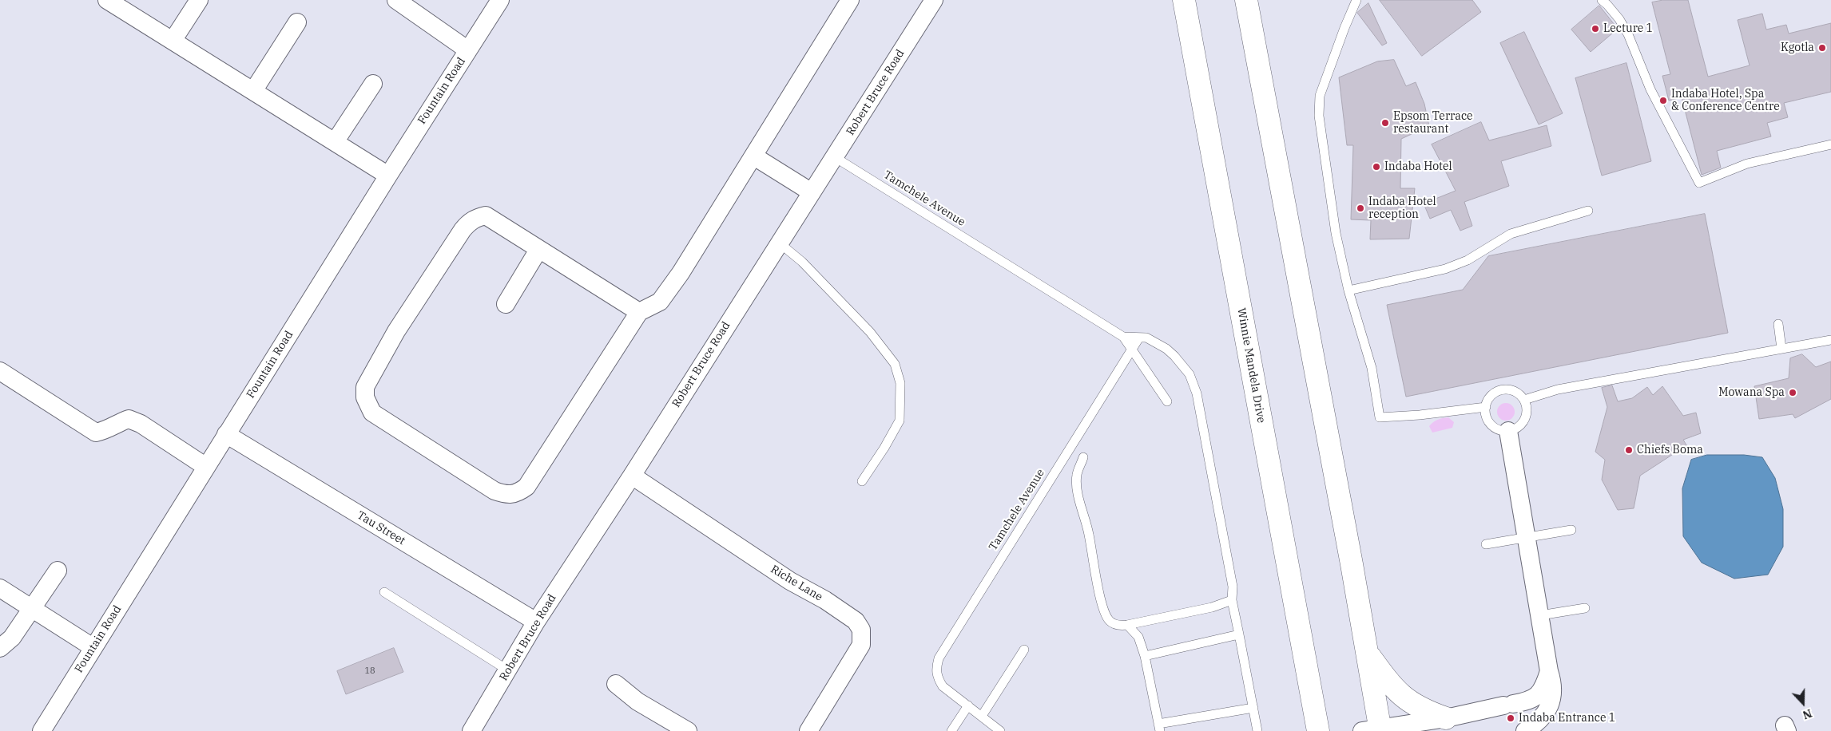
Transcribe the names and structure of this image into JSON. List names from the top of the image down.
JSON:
{
  "streets": {
    "main road": ["Winnie Mandela Drive"],
    "street": [
      "Fountain Road",
      "Robert Bruce Road",
      "Tau Street",
      "Riche Lane"
    ],
    "lane": ["Tamchele Avenue"]
  },
  "crossings": [
    ["Fountain Road", "Tau Street"],
    ["Robert Bruce Road", "Tamchele Avenue"],
    ["Robert Bruce Road", "Tau Street"],
    ["Robert Bruce Road", "Riche Lane"]
  ],
  "places": [
    "Lecture 1",
    "Kgotla",
    "Indaba Hotel, Spa & Conference Centre",
    "Epsom Terrace restaurant",
    "Indaba Hotel",
    "Indaba Hotel reception",
    "Mowana Spa",
    "Chiefs Boma",
    "Indaba Entrance 1"
  ],
  "house_numbers": ["18"],
  "north": "bottom"
}
